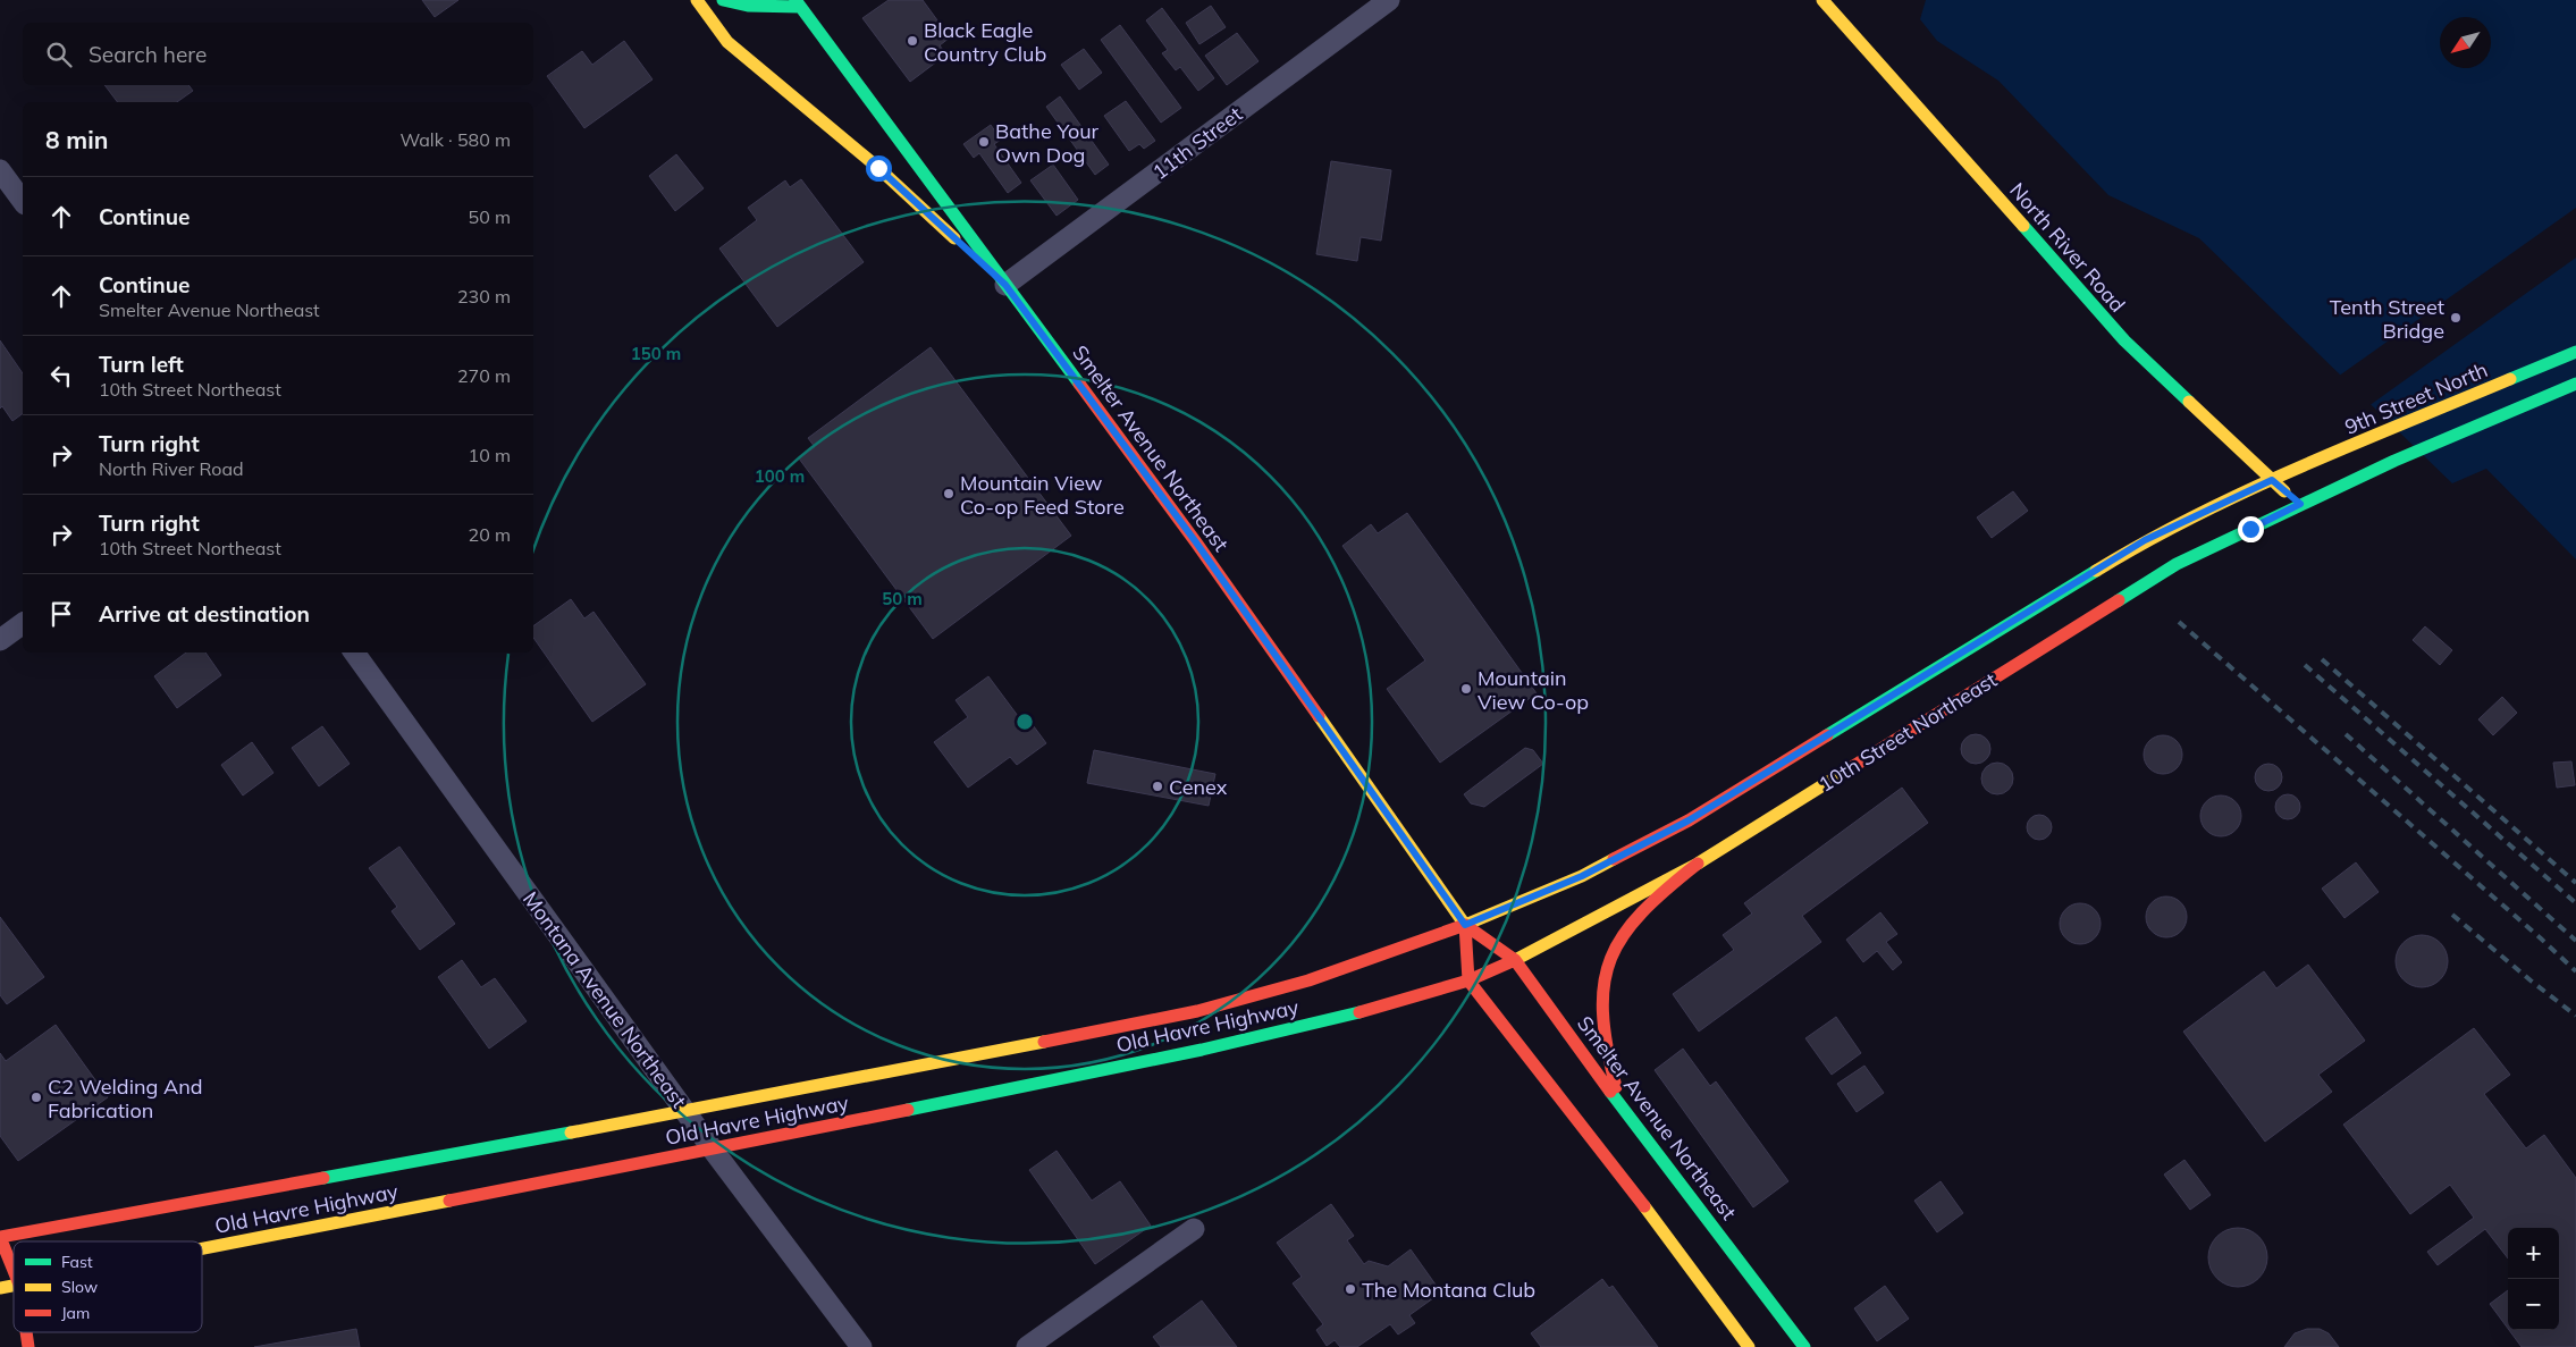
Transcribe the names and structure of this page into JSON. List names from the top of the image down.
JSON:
{
  "streets": {
    "main road": [
      "North River Road",
      "9th Street North",
      "Smelter Avenue Northeast",
      "10th Street Northeast",
      "Old Havre Highway"
    ],
    "street": ["11th Street", "Montana Avenue Northeast"]
  },
  "crossings": [
    ["11th Street", "Smelter Avenue Northeast"],
    ["North River Road", "9th Street North"],
    ["North River Road", "10th Street Northeast"],
    ["9th Street North", "10th Street Northeast"],
    ["Smelter Avenue Northeast", "10th Street Northeast"],
    ["Smelter Avenue Northeast", "Old Havre Highway"],
    ["10th Street Northeast", "Old Havre Highway"],
    ["Montana Avenue Northeast", "Old Havre Highway"]
  ],
  "places": [
    "Black Eagle Country Club",
    "Bathe Your Own Dog",
    "Tenth Street Bridge",
    "Mountain View Co-op Feed Store",
    "Mountain View Co-op",
    "Cenex",
    "C2 Welding And Fabrication",
    "The Montana Club"
  ],
  "legend": ["Fast", "Slow", "Jam"],
  "north": "bottom left",
  "page": {
    "search": "Search here",
    "heading": ["8 min", "Walk · 580 m"],
    "list": [
      ["Continue", "50 m"],
      ["Continue", "Smelter Avenue Northeast", "230 m"],
      ["Turn left", "10th Street Northeast", "270 m"],
      ["Turn right", "North River Road", "10 m"],
      ["Turn right", "10th Street Northeast", "20 m"],
      "Arrive at destination"
    ],
    "map_buttons": ["+", "−"]
  },
  "rings": ["150 m", "100 m", "50 m"]
}
